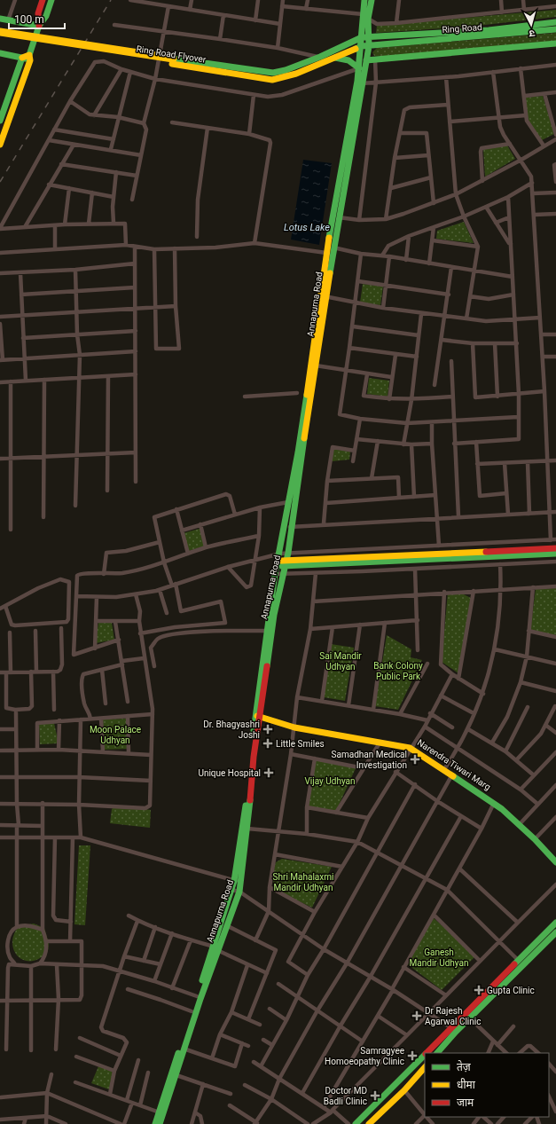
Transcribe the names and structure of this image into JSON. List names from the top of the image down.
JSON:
{
  "streets": {
    "main road": [
      "Ring Road",
      "Ring Road Flyover",
      "Annapurna Road",
      "Narendra Tiwari Marg"
    ]
  },
  "crossings": [
    ["Ring Road", "Ring Road Flyover"],
    ["Ring Road", "Annapurna Road"],
    ["Annapurna Road", "Narendra Tiwari Marg"]
  ],
  "water": ["Lotus Lake"],
  "parks": [
    "Sai Mandir Udhyan",
    "Bank Colony Public Park",
    "Moon Palace Udhyan",
    "Vijay Udhyan",
    "Shri Mahalaxmi Mandir Udhyan",
    "Ganesh Mandir Udhyan"
  ],
  "places": {
    "health": [
      "Dr. Bhagyashri Joshi",
      "Little Smiles",
      "Samadhan Medical Investigation",
      "Unique Hospital",
      "Gupta Clinic",
      "Dr Rajesh Agarwal Clinic",
      "Samragyee Homoeopathy Clinic",
      "Doctor MD Badli Clinic"
    ]
  },
  "legend": ["तेज़", "धीमा", "जाम"],
  "scale_bar": "100 m",
  "north": "bottom"
}
